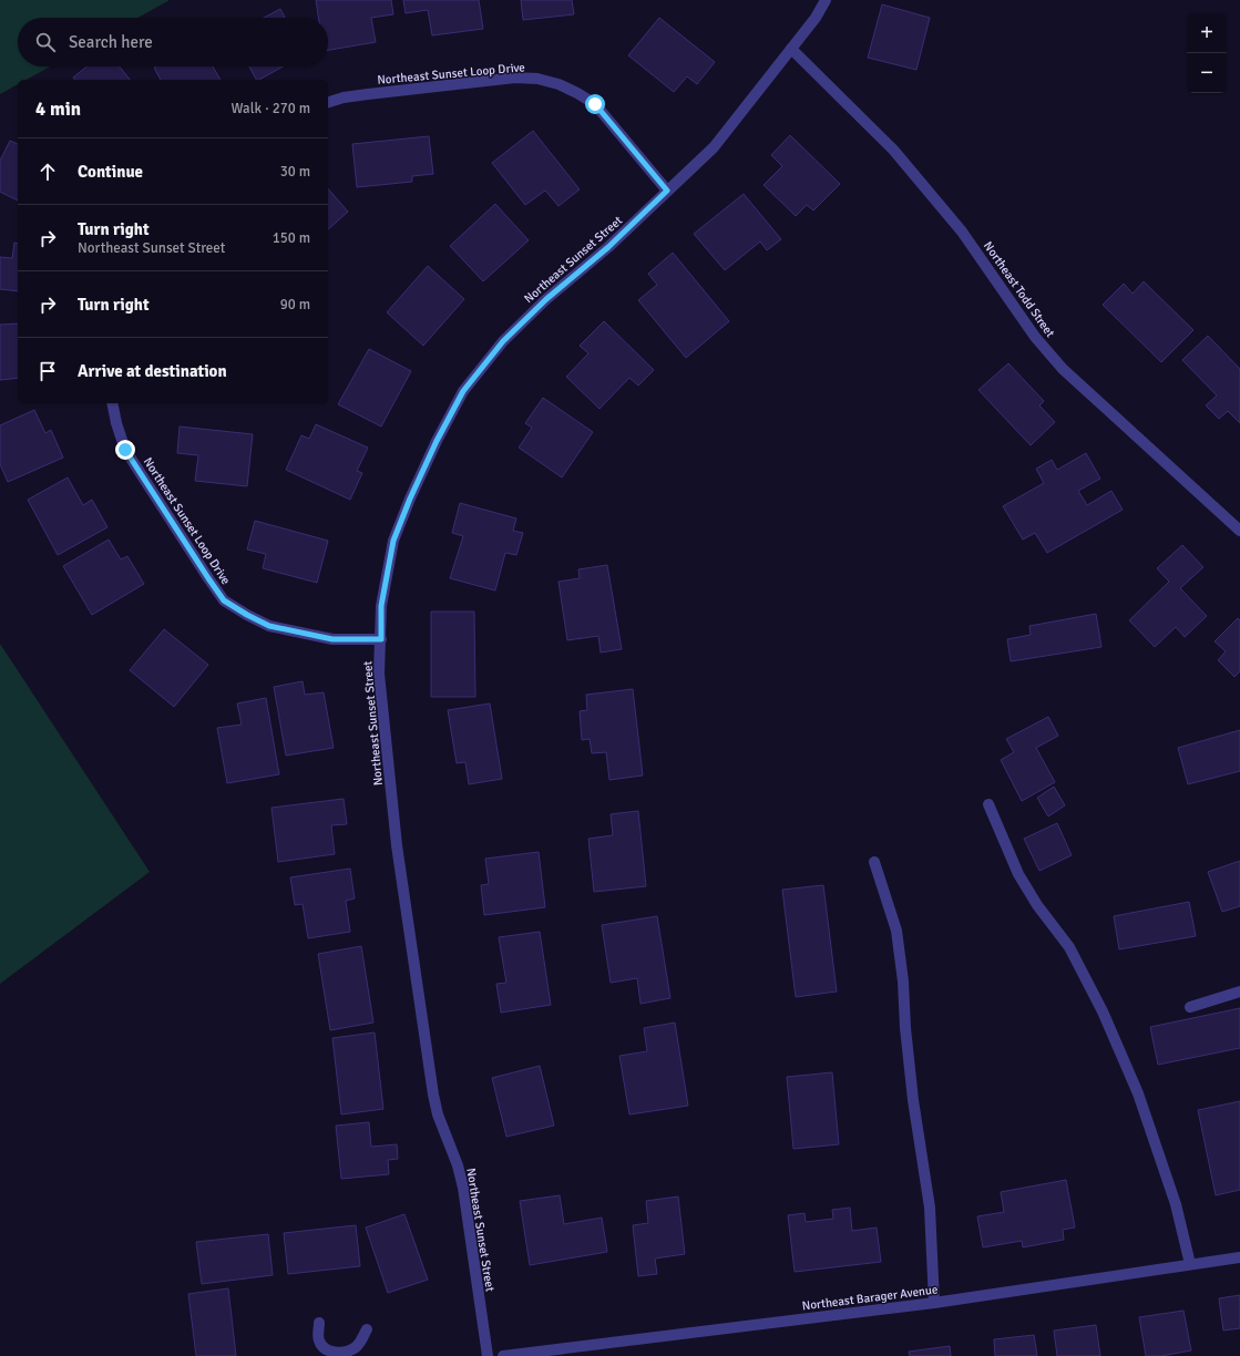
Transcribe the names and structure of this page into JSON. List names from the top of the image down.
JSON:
{
  "streets": {
    "street": [
      "Northeast Sunset Loop Drive",
      "Northeast Sunset Street",
      "Northeast Todd Street",
      "Northeast Barager Avenue"
    ]
  },
  "crossings": [
    ["Northeast Sunset Loop Drive", "Northeast Sunset Street"],
    ["Northeast Sunset Street", "Northeast Todd Street"]
  ],
  "page": {
    "map_buttons": ["+", "−"],
    "search": "Search here",
    "heading": ["4 min", "Walk · 270 m"],
    "list": [
      ["Continue", "30 m"],
      ["Turn right", "Northeast Sunset Street", "150 m"],
      ["Turn right", "90 m"],
      "Arrive at destination"
    ]
  }
}
